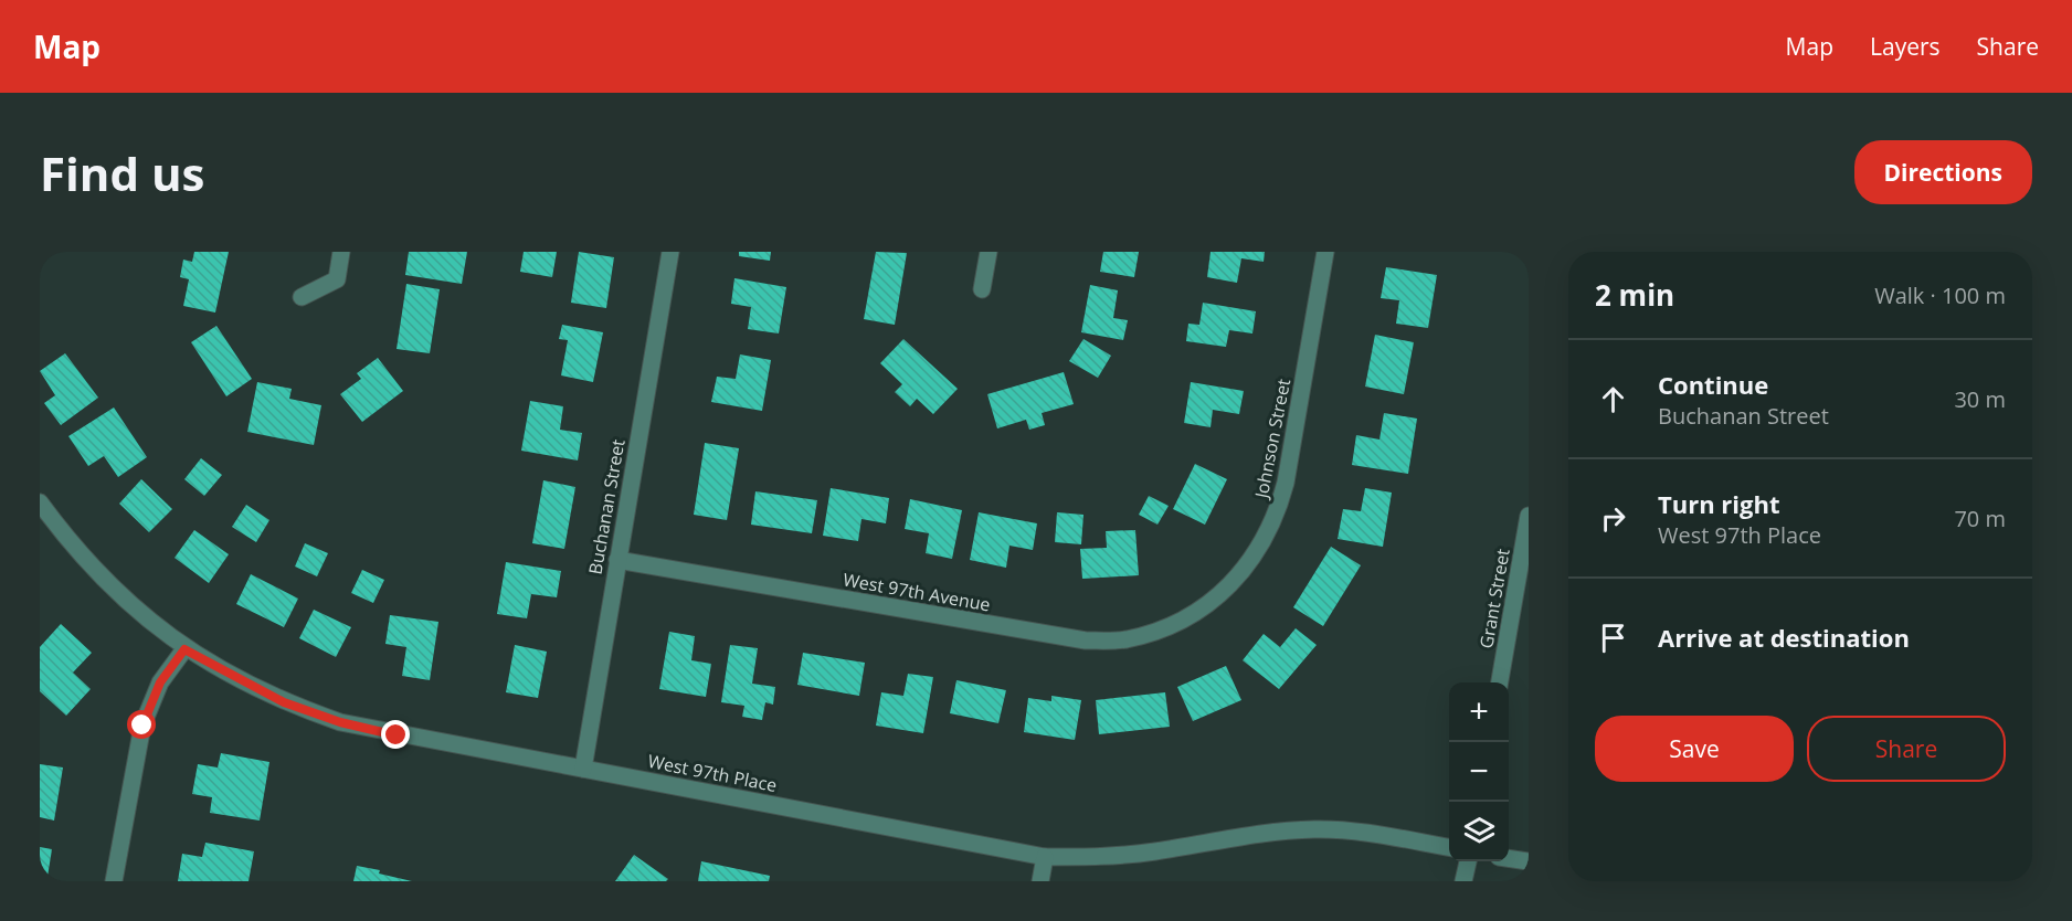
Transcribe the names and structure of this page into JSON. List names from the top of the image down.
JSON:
{
  "streets": {
    "street": [
      "Johnson Street",
      "Buchanan Street",
      "West 97th Avenue",
      "Grant Street",
      "West 97th Place"
    ]
  },
  "crossings": [
    ["Johnson Street", "West 97th Avenue"],
    ["Buchanan Street", "West 97th Avenue"],
    ["Buchanan Street", "West 97th Place"]
  ],
  "page": {
    "header": "Map",
    "nav": ["Map", "Layers", "Share"],
    "buttons": [
      "Directions",
      ["Save", "Share"]
    ],
    "title": "Find us",
    "heading": ["2 min", "Walk · 100 m"],
    "list": [
      ["Continue", "Buchanan Street", "30 m"],
      ["Turn right", "West 97th Place", "70 m"],
      "Arrive at destination"
    ],
    "map_buttons": ["+", "−"]
  }
}
